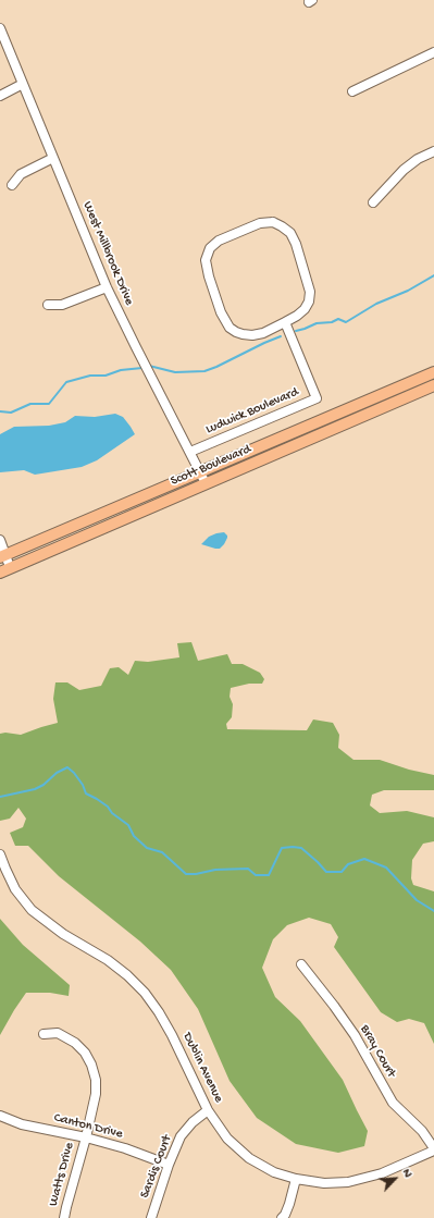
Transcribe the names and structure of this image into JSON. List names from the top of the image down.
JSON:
{
  "streets": {
    "main road": ["Scott Boulevard"],
    "street": [
      "West Millbrook Drive",
      "Ludwick Boulevard",
      "Bray Court",
      "Dublin Avenue",
      "Canton Drive",
      "Sardis Court",
      "Watts Drive"
    ]
  },
  "crossings": [
    ["West Millbrook Drive", "Ludwick Boulevard"],
    ["West Millbrook Drive", "Scott Boulevard"],
    ["Bray Court", "Dublin Avenue"],
    ["Dublin Avenue", "Sardis Court"],
    ["Canton Drive", "Sardis Court"],
    ["Canton Drive", "Watts Drive"]
  ],
  "north": "top right"
}
